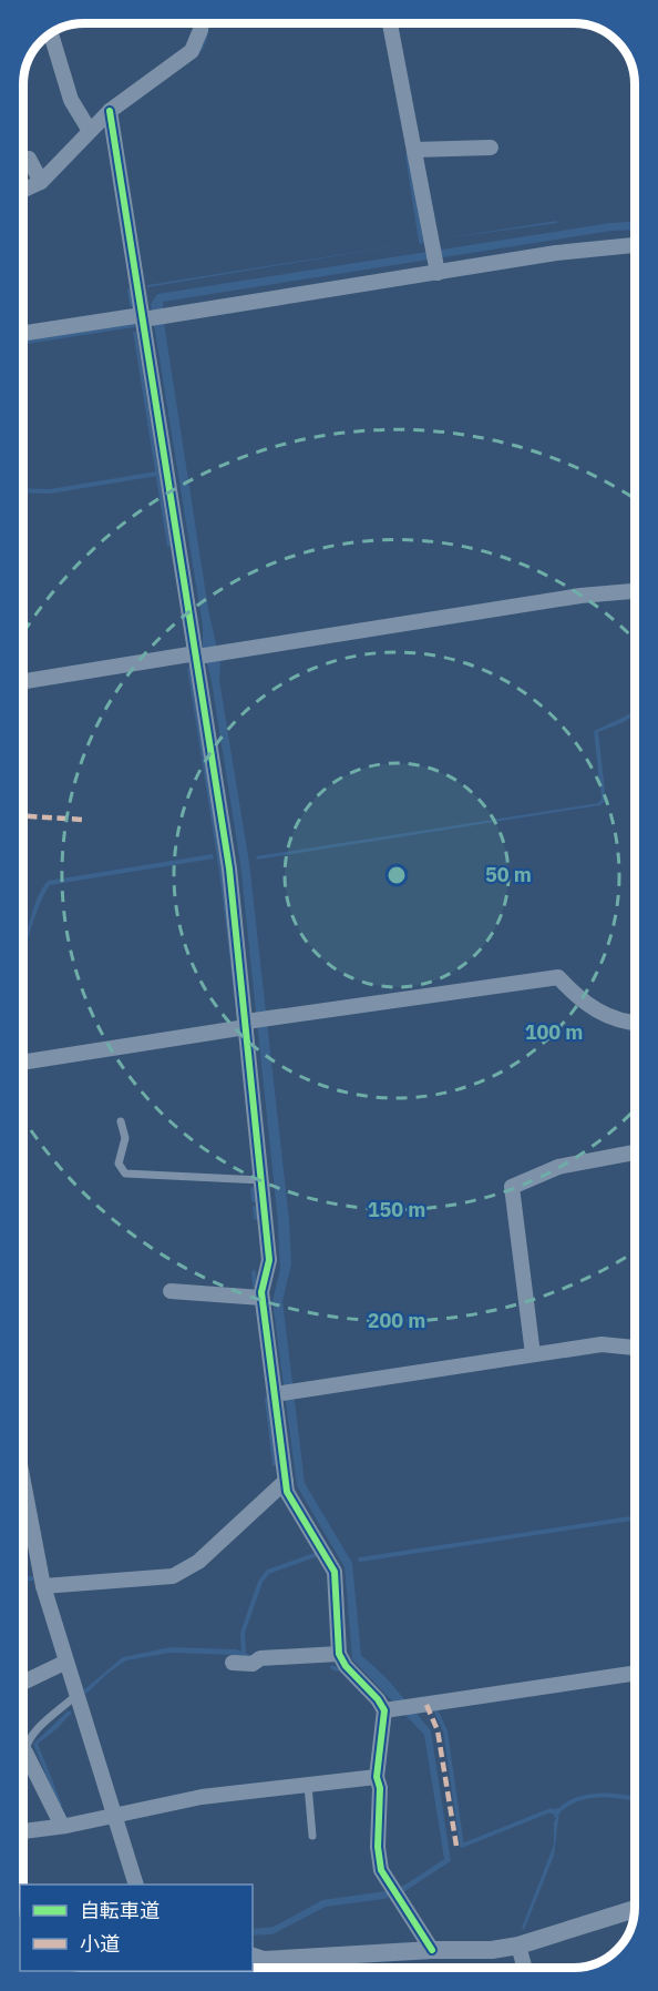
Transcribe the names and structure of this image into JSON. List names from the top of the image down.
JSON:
{
  "legend": ["自転車道", "小道"],
  "rings": [
    "50 m",
    "100 m",
    "150 m",
    "200 m"
  ]
}
